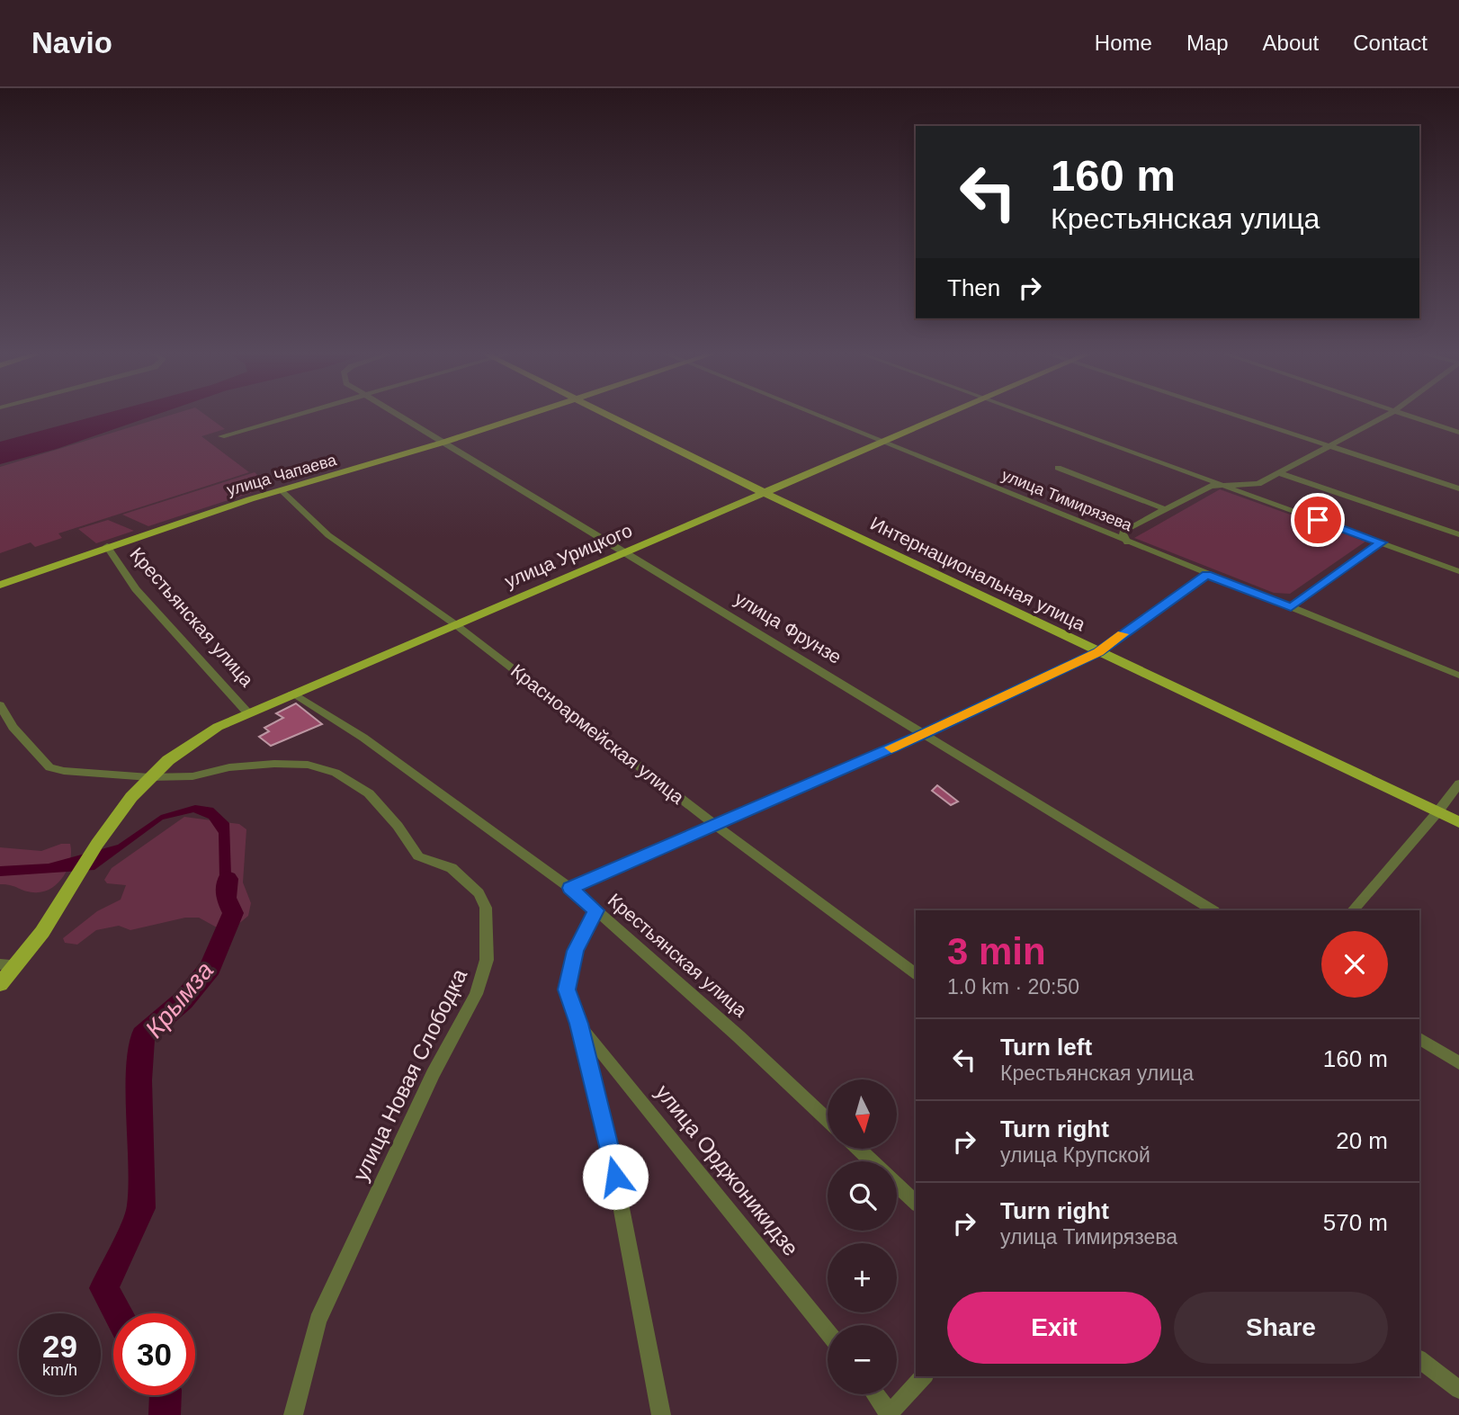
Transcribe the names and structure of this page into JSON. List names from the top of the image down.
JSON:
{
  "streets": {
    "main road": ["улица Чапаева", "улица Урицкого", "Интернациональная улица"],
    "street": [
      "улица Тимирязева",
      "Крестьянская улица",
      "улица Фрунзе",
      "Красноармейская улица",
      "улица Новая Слободка",
      "улица Орджоникидзе"
    ]
  },
  "crossings": [
    ["улица Чапаева", "Крестьянская улица"],
    ["улица Чапаева", "улица Фрунзе"],
    ["улица Чапаева", "Красноармейская улица"],
    ["улица Тимирязева", "улица Урицкого"],
    ["улица Урицкого", "Интернациональная улица"],
    ["улица Урицкого", "Крестьянская улица"],
    ["улица Урицкого", "улица Фрунзе"],
    ["улица Урицкого", "Красноармейская улица"],
    ["улица Урицкого", "улица Новая Слободка"]
  ],
  "water": ["Крымза"],
  "north": "bottom",
  "page": {
    "header": "Navio",
    "nav": [
      "Home",
      "Map",
      "About",
      "Contact"
    ],
    "turn": ["160 m", "Крестьянская улица"],
    "then": "Then",
    "heading": ["3 min", "1.0 km · 20:50"],
    "list": [
      {
        "name": "Turn left",
        "note": "Крестьянская улица",
        "value": "160 m"
      },
      {
        "name": "Turn right",
        "note": "улица Крупской",
        "value": "20 m"
      },
      {
        "name": "Turn right",
        "note": "улица Тимирязева",
        "value": "570 m"
      }
    ],
    "map_buttons": ["+", "−"],
    "buttons": ["Exit", "Share"],
    "speed": "29 km/h",
    "limit": "30"
  }
}
